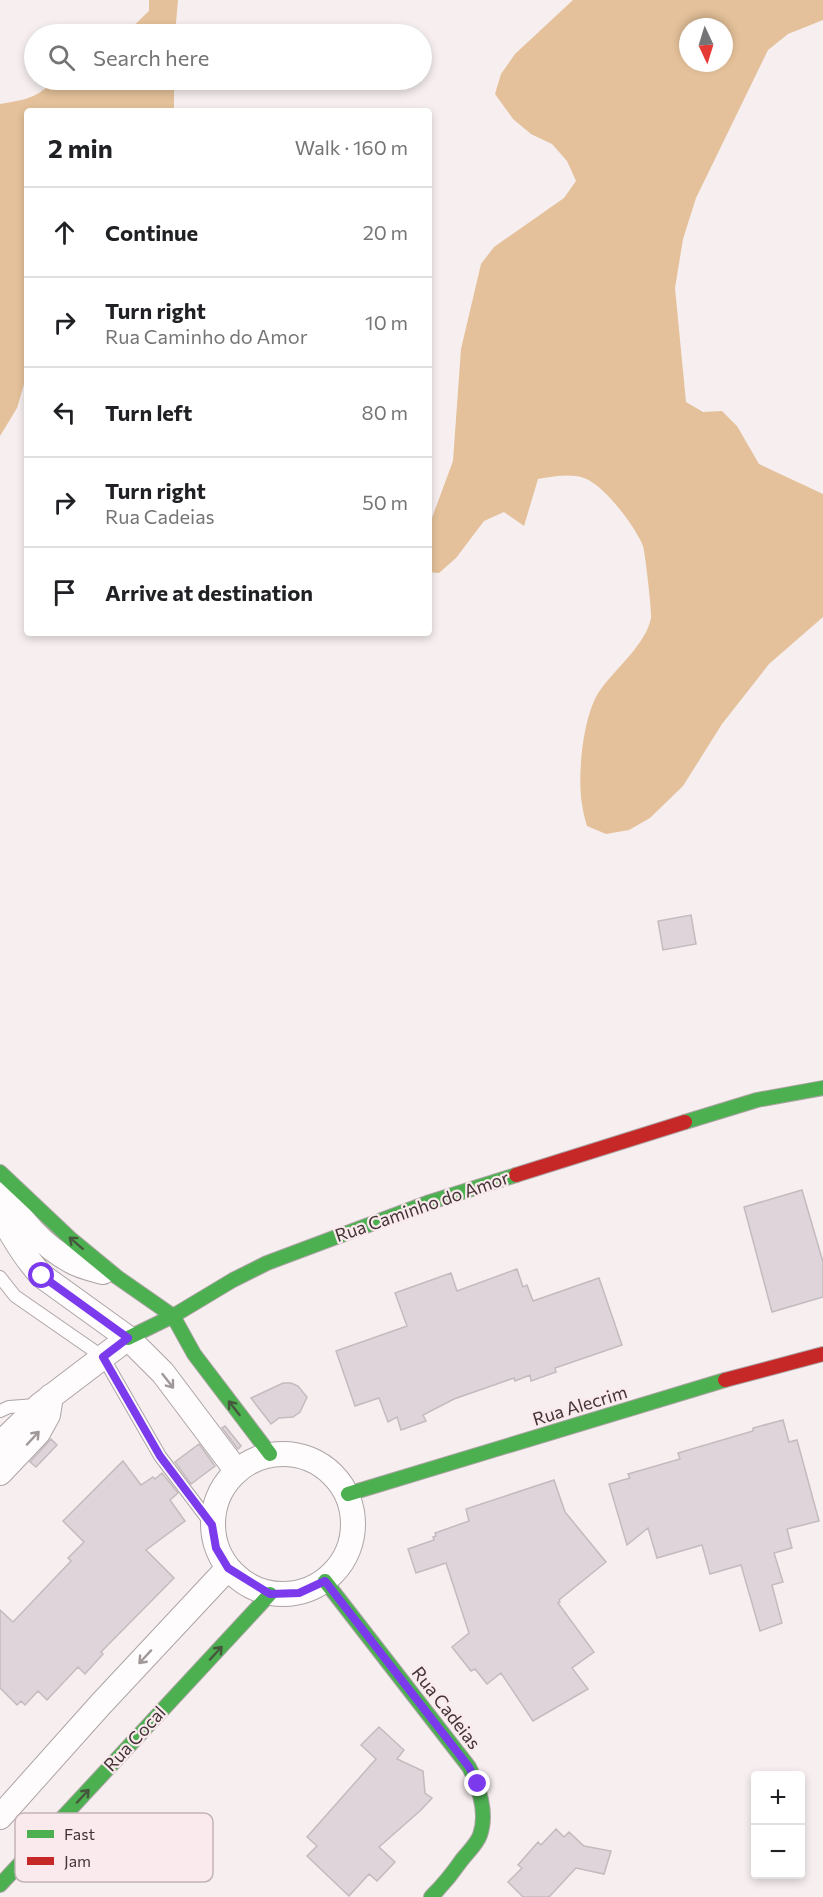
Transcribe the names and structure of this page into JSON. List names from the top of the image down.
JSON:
{
  "streets": {
    "street": [
      "Rua Caminho do Amor",
      "Rua Alecrim",
      "Rua Cadeias",
      "Rua Cocal"
    ]
  },
  "crossings": [
    ["Rua Alecrim", "Rua Cadeias"],
    ["Rua Alecrim", "Rua Cocal"],
    ["Rua Cadeias", "Rua Cocal"]
  ],
  "legend": ["Fast", "Jam"],
  "north": "bottom",
  "page": {
    "search": "Search here",
    "heading": ["2 min", "Walk · 160 m"],
    "list": [
      ["Continue", "20 m"],
      ["Turn right", "Rua Caminho do Amor", "10 m"],
      ["Turn left", "80 m"],
      ["Turn right", "Rua Cadeias", "50 m"],
      "Arrive at destination"
    ],
    "map_buttons": ["+", "−"]
  }
}
